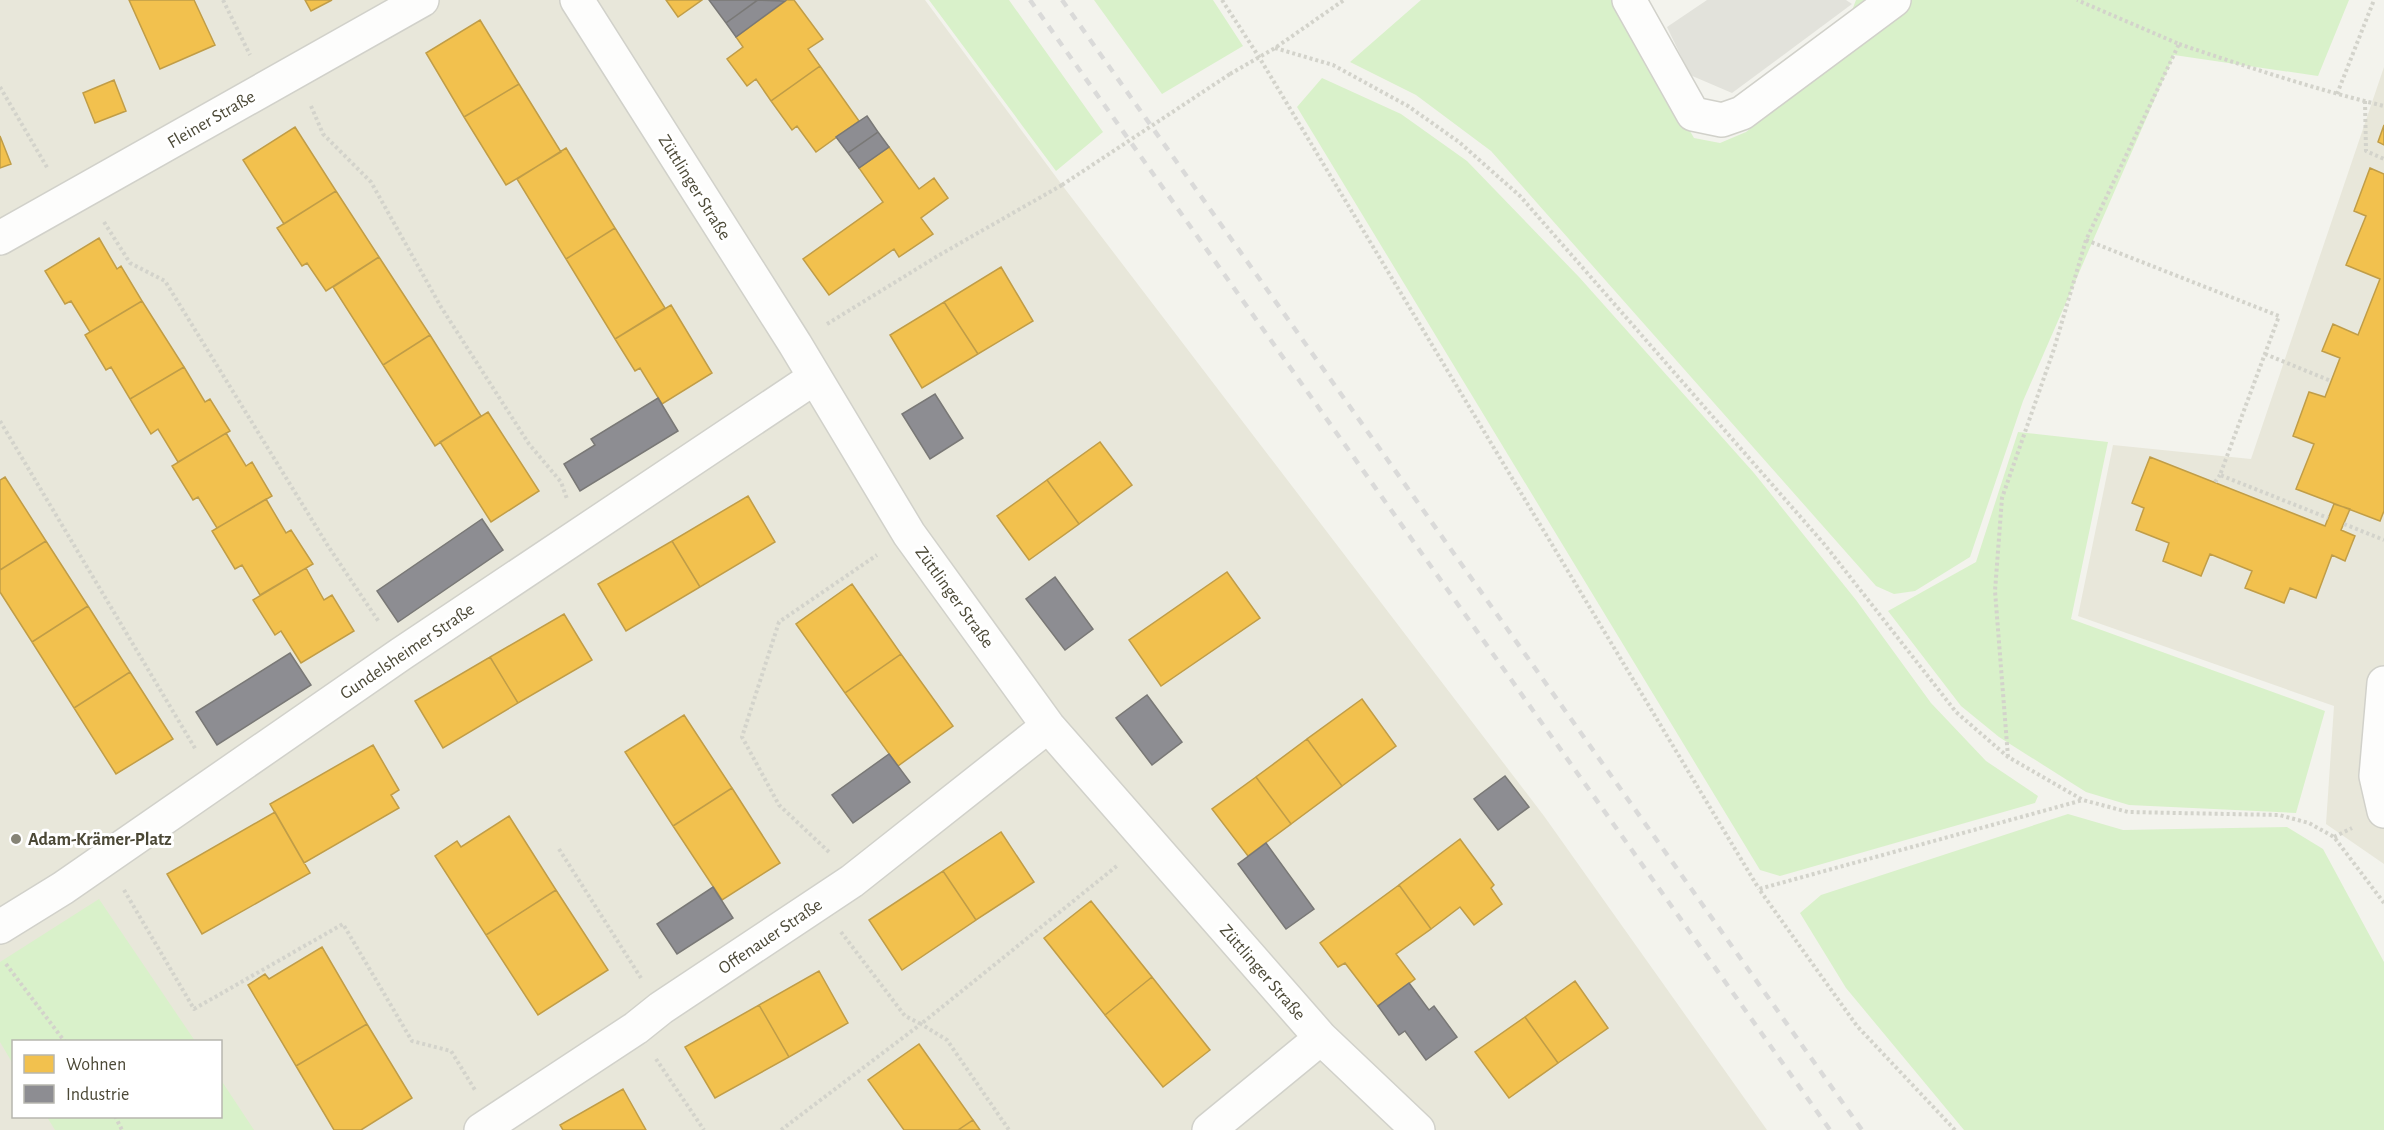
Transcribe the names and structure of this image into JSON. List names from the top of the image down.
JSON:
{
  "streets": {
    "street": [
      "Fleiner Straße",
      "Züttlinger Straße",
      "Gundelsheimer Straße",
      "Offenauer Straße"
    ]
  },
  "crossings": [
    ["Züttlinger Straße", "Gundelsheimer Straße"],
    ["Züttlinger Straße", "Offenauer Straße"]
  ],
  "places": ["Adam-Krämer-Platz"],
  "legend": ["Wohnen", "Industrie"]
}
